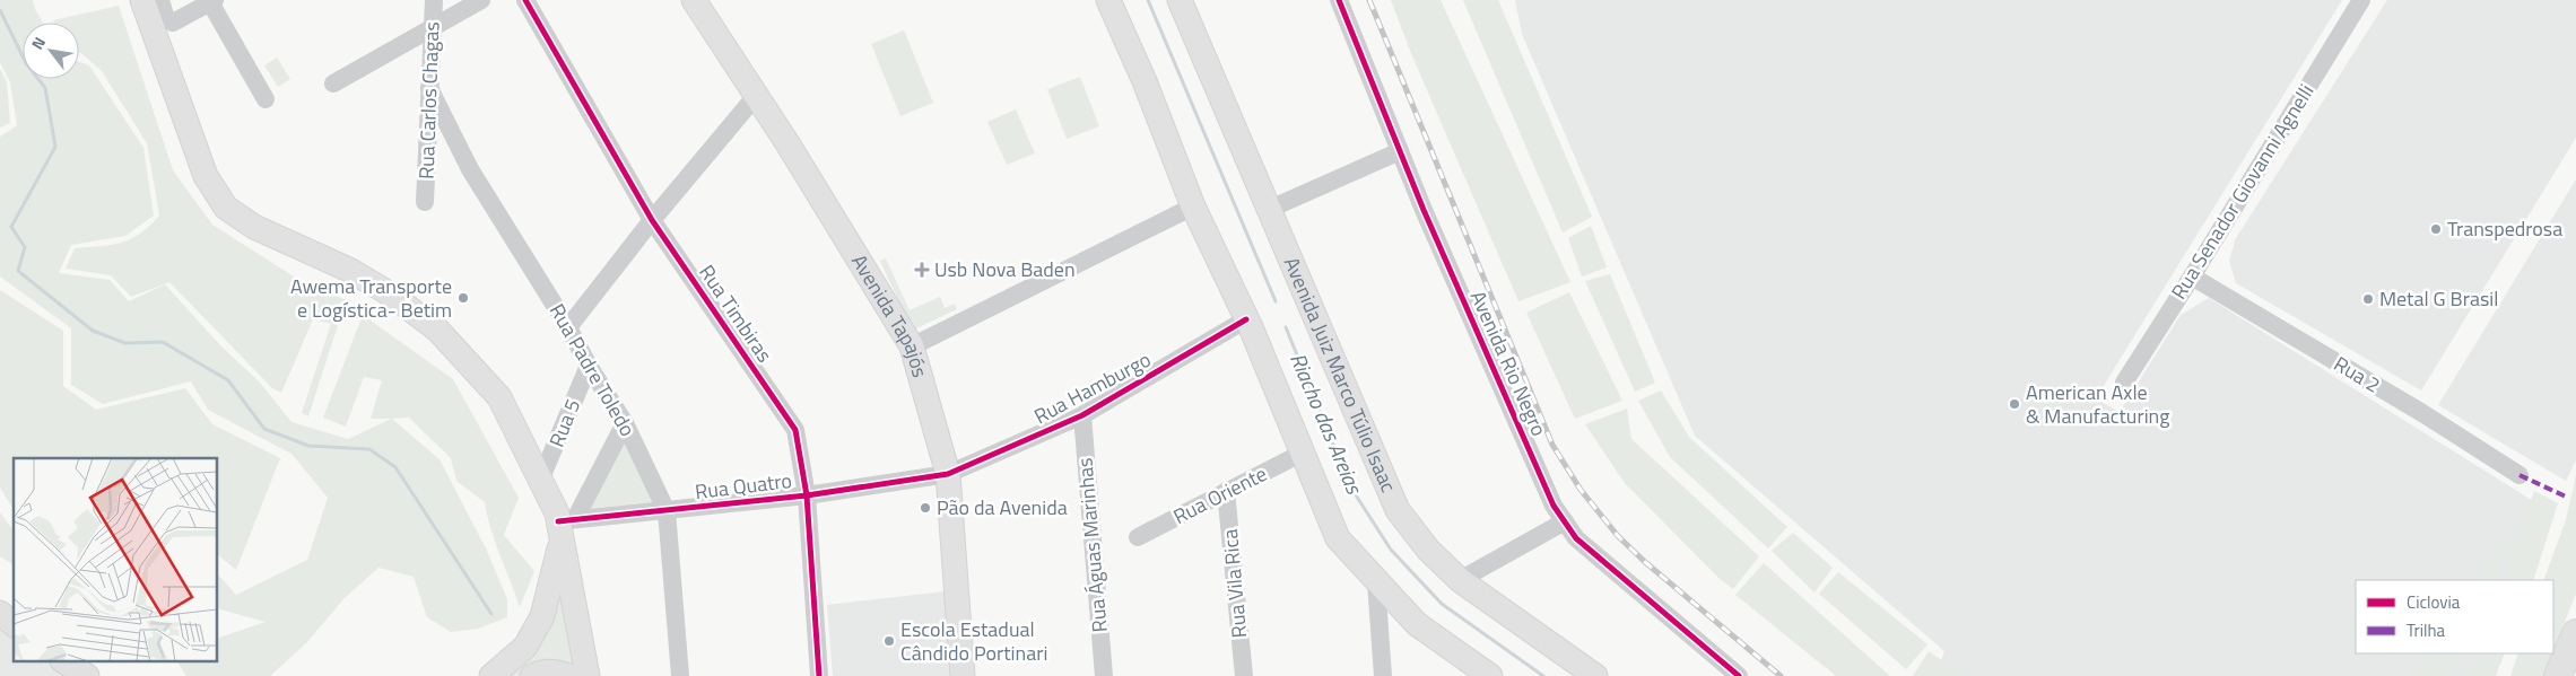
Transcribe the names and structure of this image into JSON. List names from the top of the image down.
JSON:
{
  "streets": {
    "main road": ["Avenida Tapajós", "Avenida Juiz Marco Túlio Isaac"],
    "street": [
      "Rua Carlos Chagas",
      "Rua Senador Giovanni Agnelli",
      "Rua Timbiras",
      "Avenida Rio Negro",
      "Rua Padre Toledo",
      "Rua 2",
      "Rua Hamburgo",
      "Rua 5",
      "Rua Quatro",
      "Rua Oriente",
      "Rua Águas Marinhas",
      "Rua Vila Rica"
    ]
  },
  "crossings": [
    ["Rua Carlos Chagas", "Rua Padre Toledo"],
    ["Rua Senador Giovanni Agnelli", "Rua 2"],
    ["Rua Timbiras", "Rua Quatro"],
    ["Avenida Tapajós", "Rua Hamburgo"],
    ["Avenida Tapajós", "Rua Quatro"],
    ["Rua Padre Toledo", "Rua 5"],
    ["Rua Padre Toledo", "Rua Quatro"],
    ["Rua Hamburgo", "Rua Quatro"],
    ["Rua Hamburgo", "Rua Águas Marinhas"],
    ["Rua Oriente", "Rua Vila Rica"]
  ],
  "water": ["Riacho das Areias"],
  "places": {
    "other": [
      "Transpedrosa",
      "Awema Transporte e Logística- Betim",
      "Metal G Brasil",
      "American Axle & Manufacturing",
      "Pão da Avenida",
      "Escola Estadual Cândido Portinari"
    ],
    "health": ["Usb Nova Baden"]
  },
  "legend": ["Ciclovia", "Trilha"],
  "north": "top left"
}
